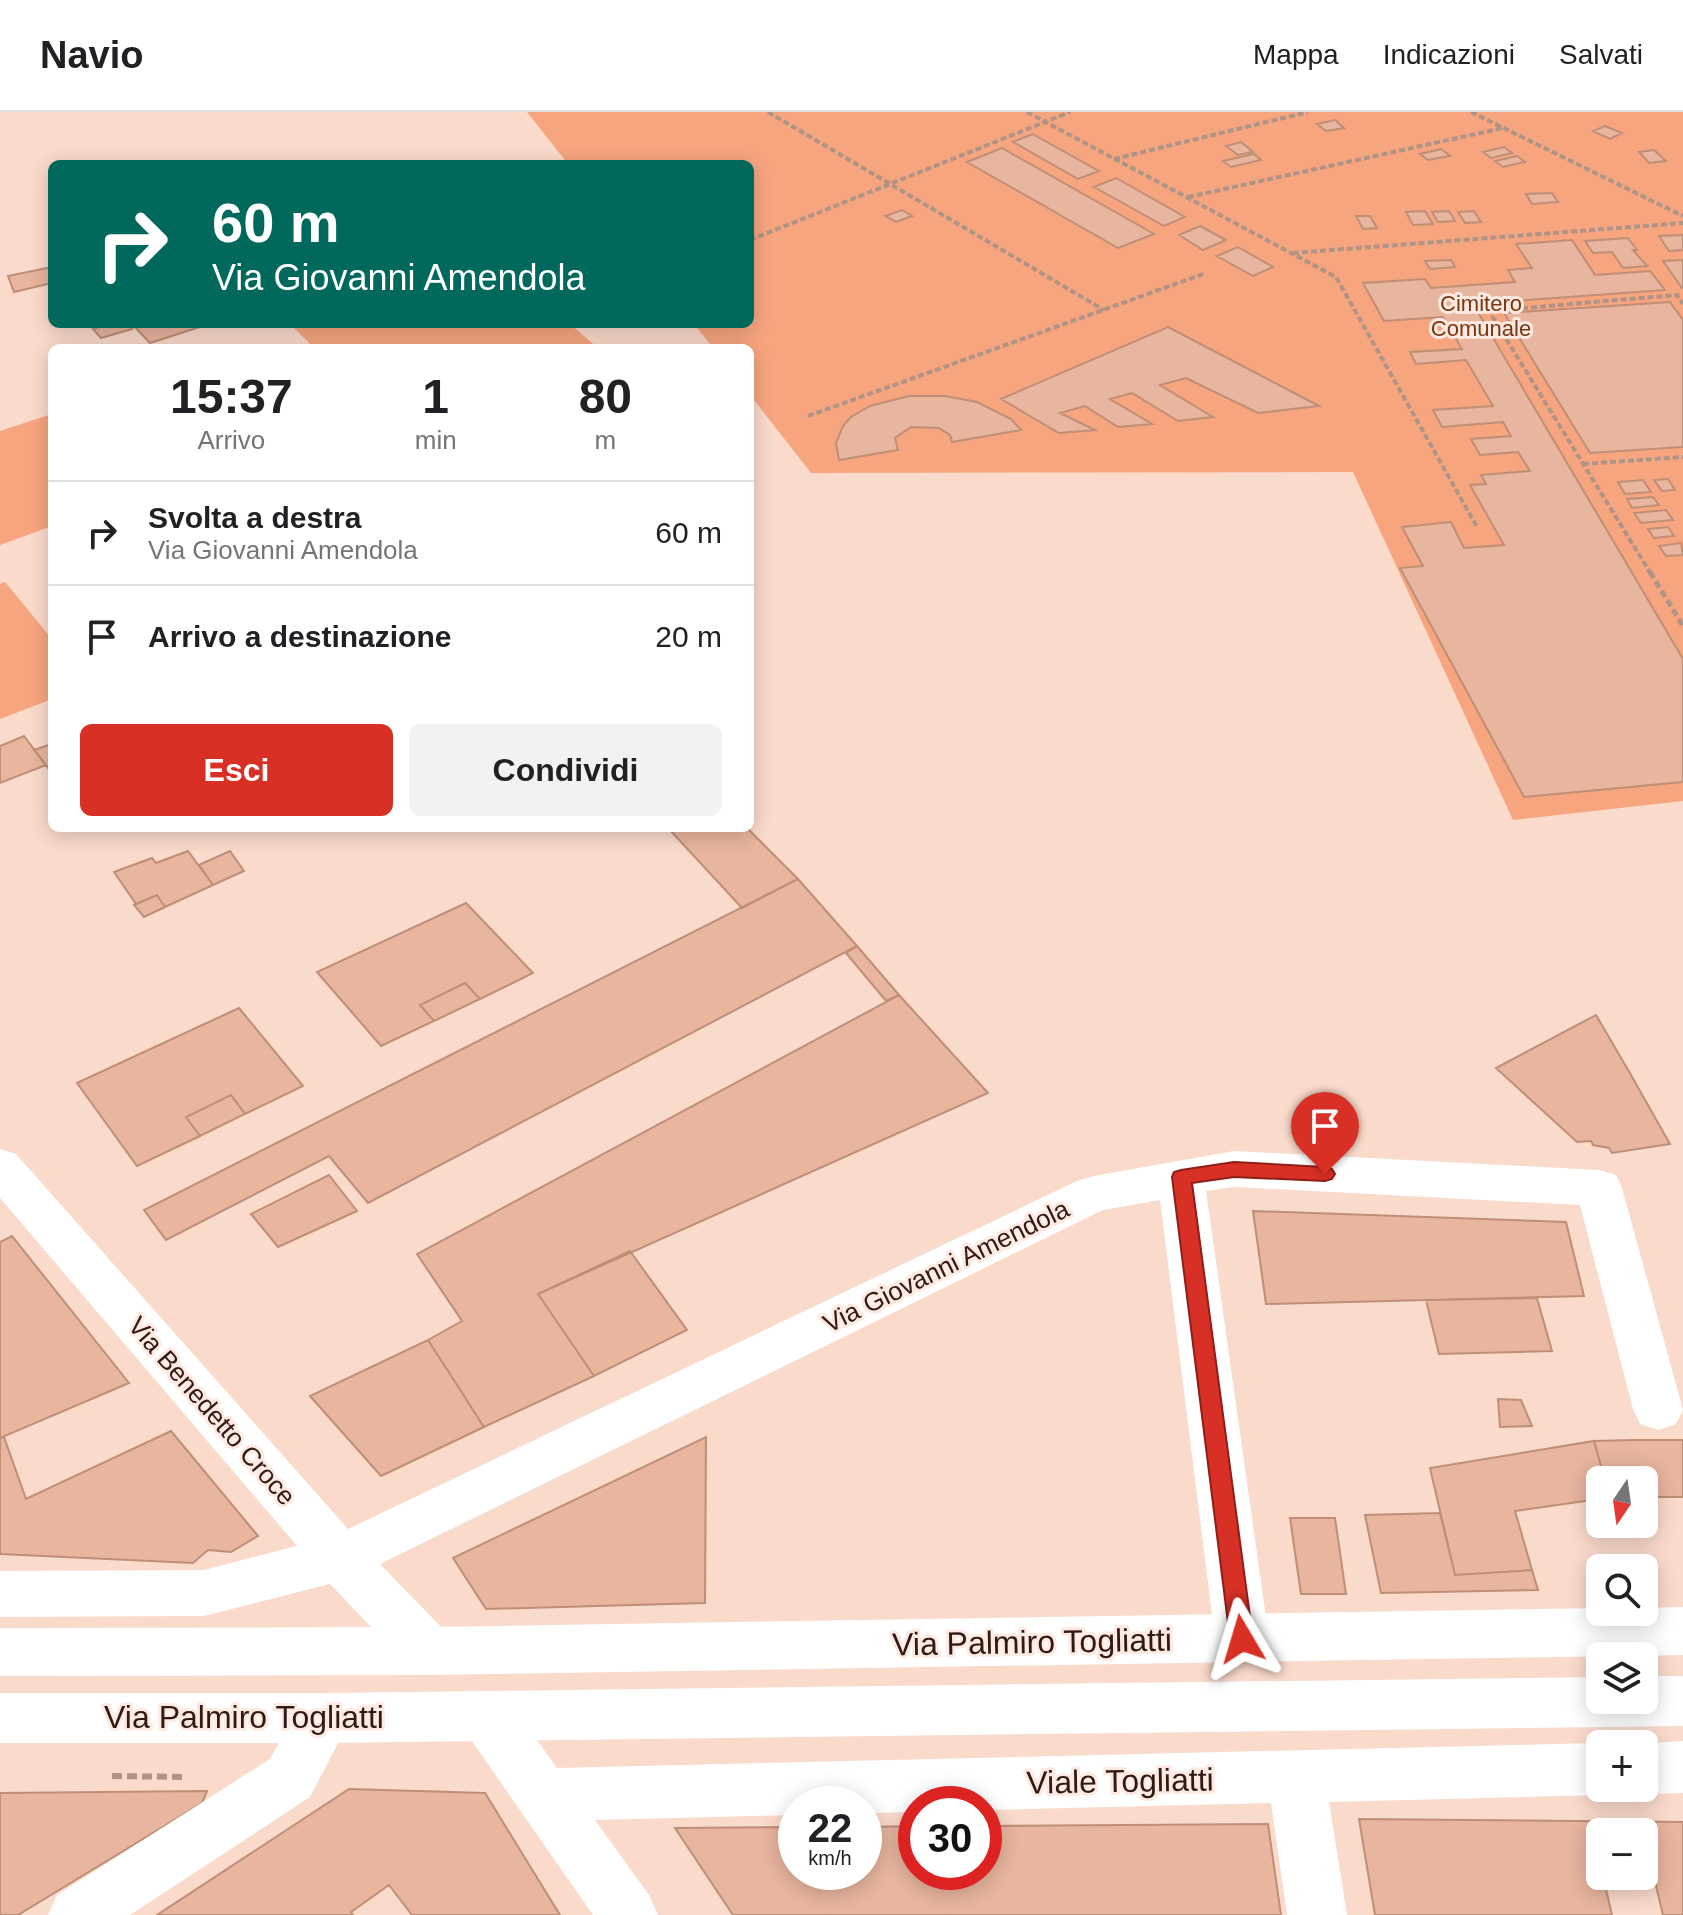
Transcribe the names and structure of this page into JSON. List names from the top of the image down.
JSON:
{
  "streets": {
    "street": [
      "Via Giovanni Amendola",
      "Via Benedetto Croce",
      "Via Palmiro Togliatti",
      "Viale Togliatti"
    ]
  },
  "crossings": [
    ["Via Giovanni Amendola", "Via Benedetto Croce"],
    ["Via Benedetto Croce", "Via Palmiro Togliatti"]
  ],
  "parks": ["Cimitero Comunale"],
  "north": "bottom",
  "page": {
    "header": "Navio",
    "nav": ["Mappa", "Indicazioni", "Salvati"],
    "turn": ["60 m", "Via Giovanni Amendola"],
    "eta": [
      "15:37",
      "Arrivo",
      "1",
      "min",
      "80",
      "m"
    ],
    "list": [
      {
        "name": "Svolta a destra",
        "note": "Via Giovanni Amendola",
        "value": "60 m"
      },
      {
        "name": "Arrivo a destinazione",
        "value": "20 m"
      }
    ],
    "buttons": ["Esci", "Condividi"],
    "map_buttons": ["+", "−"],
    "speed": "22 km/h",
    "limit": "30"
  }
}
